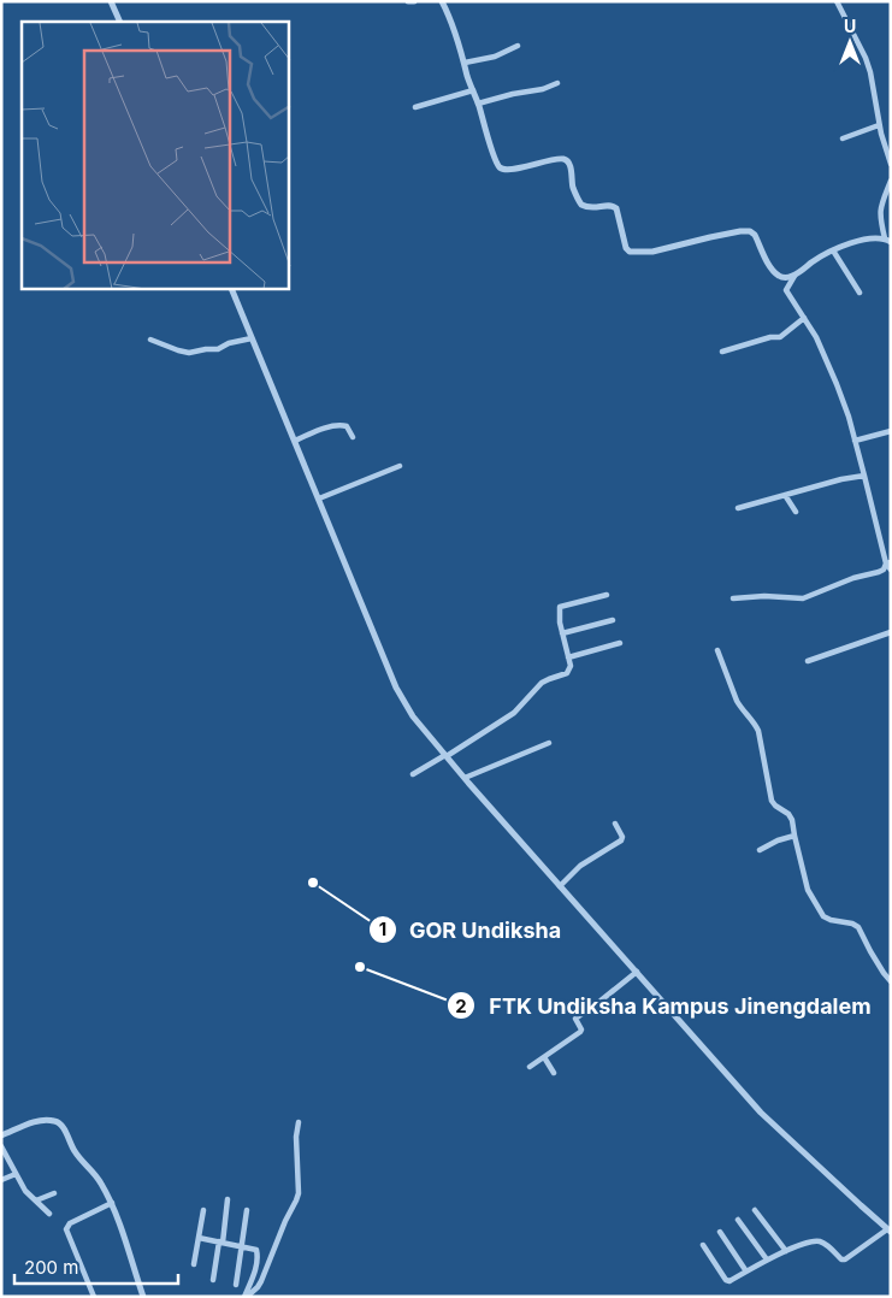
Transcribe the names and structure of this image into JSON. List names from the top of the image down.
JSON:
{
  "places": ["GOR Undiksha", "FTK Undiksha Kampus Jinengdalem"],
  "scale_bar": "200 m",
  "north": "top"
}
